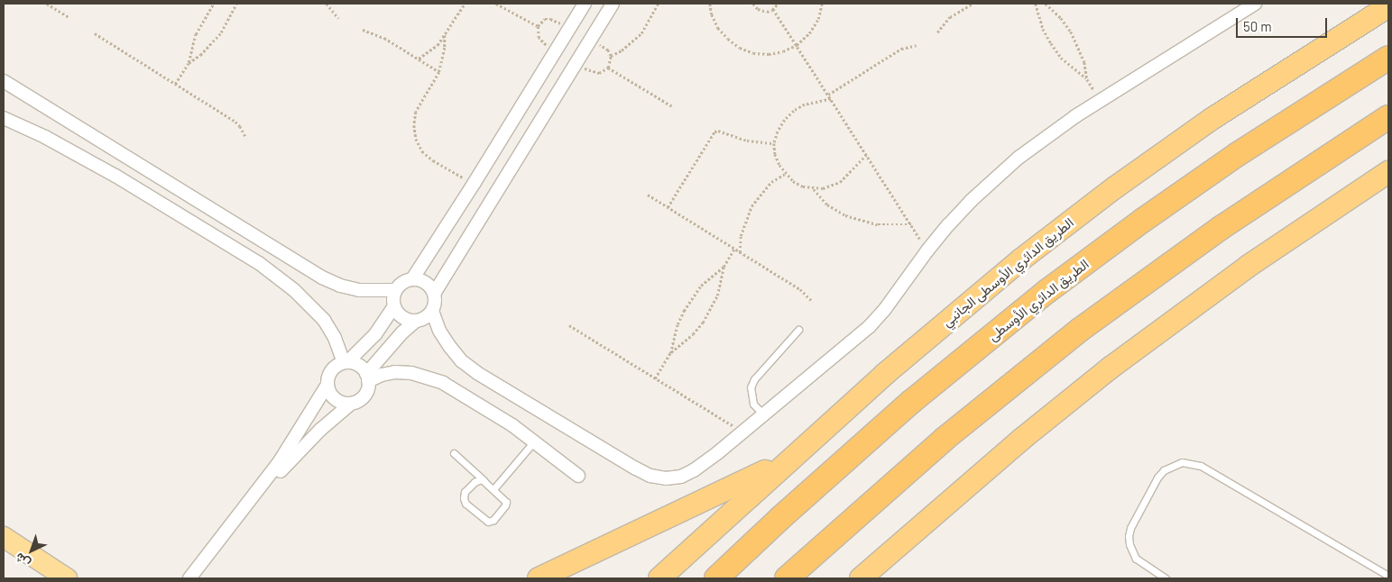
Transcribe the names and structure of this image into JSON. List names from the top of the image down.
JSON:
{
  "streets": {
    "highway": ["الطريق الدائري الأوسطى الجانبي", "الطريق الدائري الأوسطى"]
  },
  "scale_bar": "50 m",
  "north": "bottom left"
}
